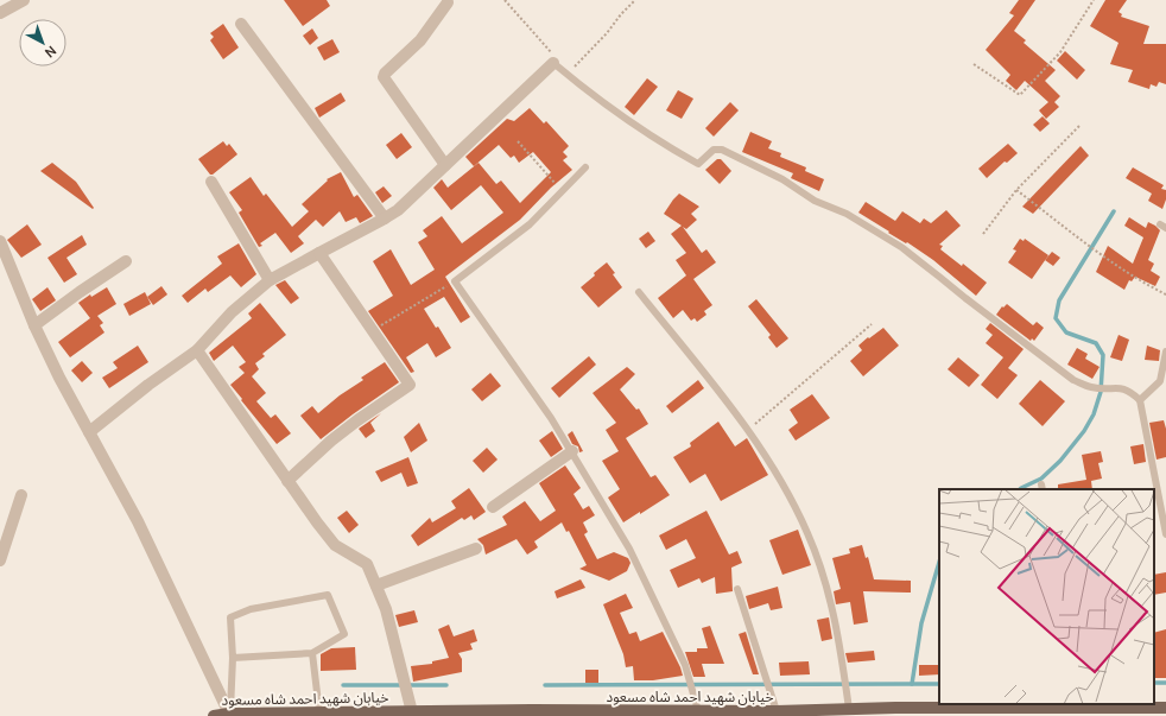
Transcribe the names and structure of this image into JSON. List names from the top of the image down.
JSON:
{
  "streets": {
    "main road": ["خیابان شهید احمد شاه مسعود"]
  },
  "north": "bottom right"
}
